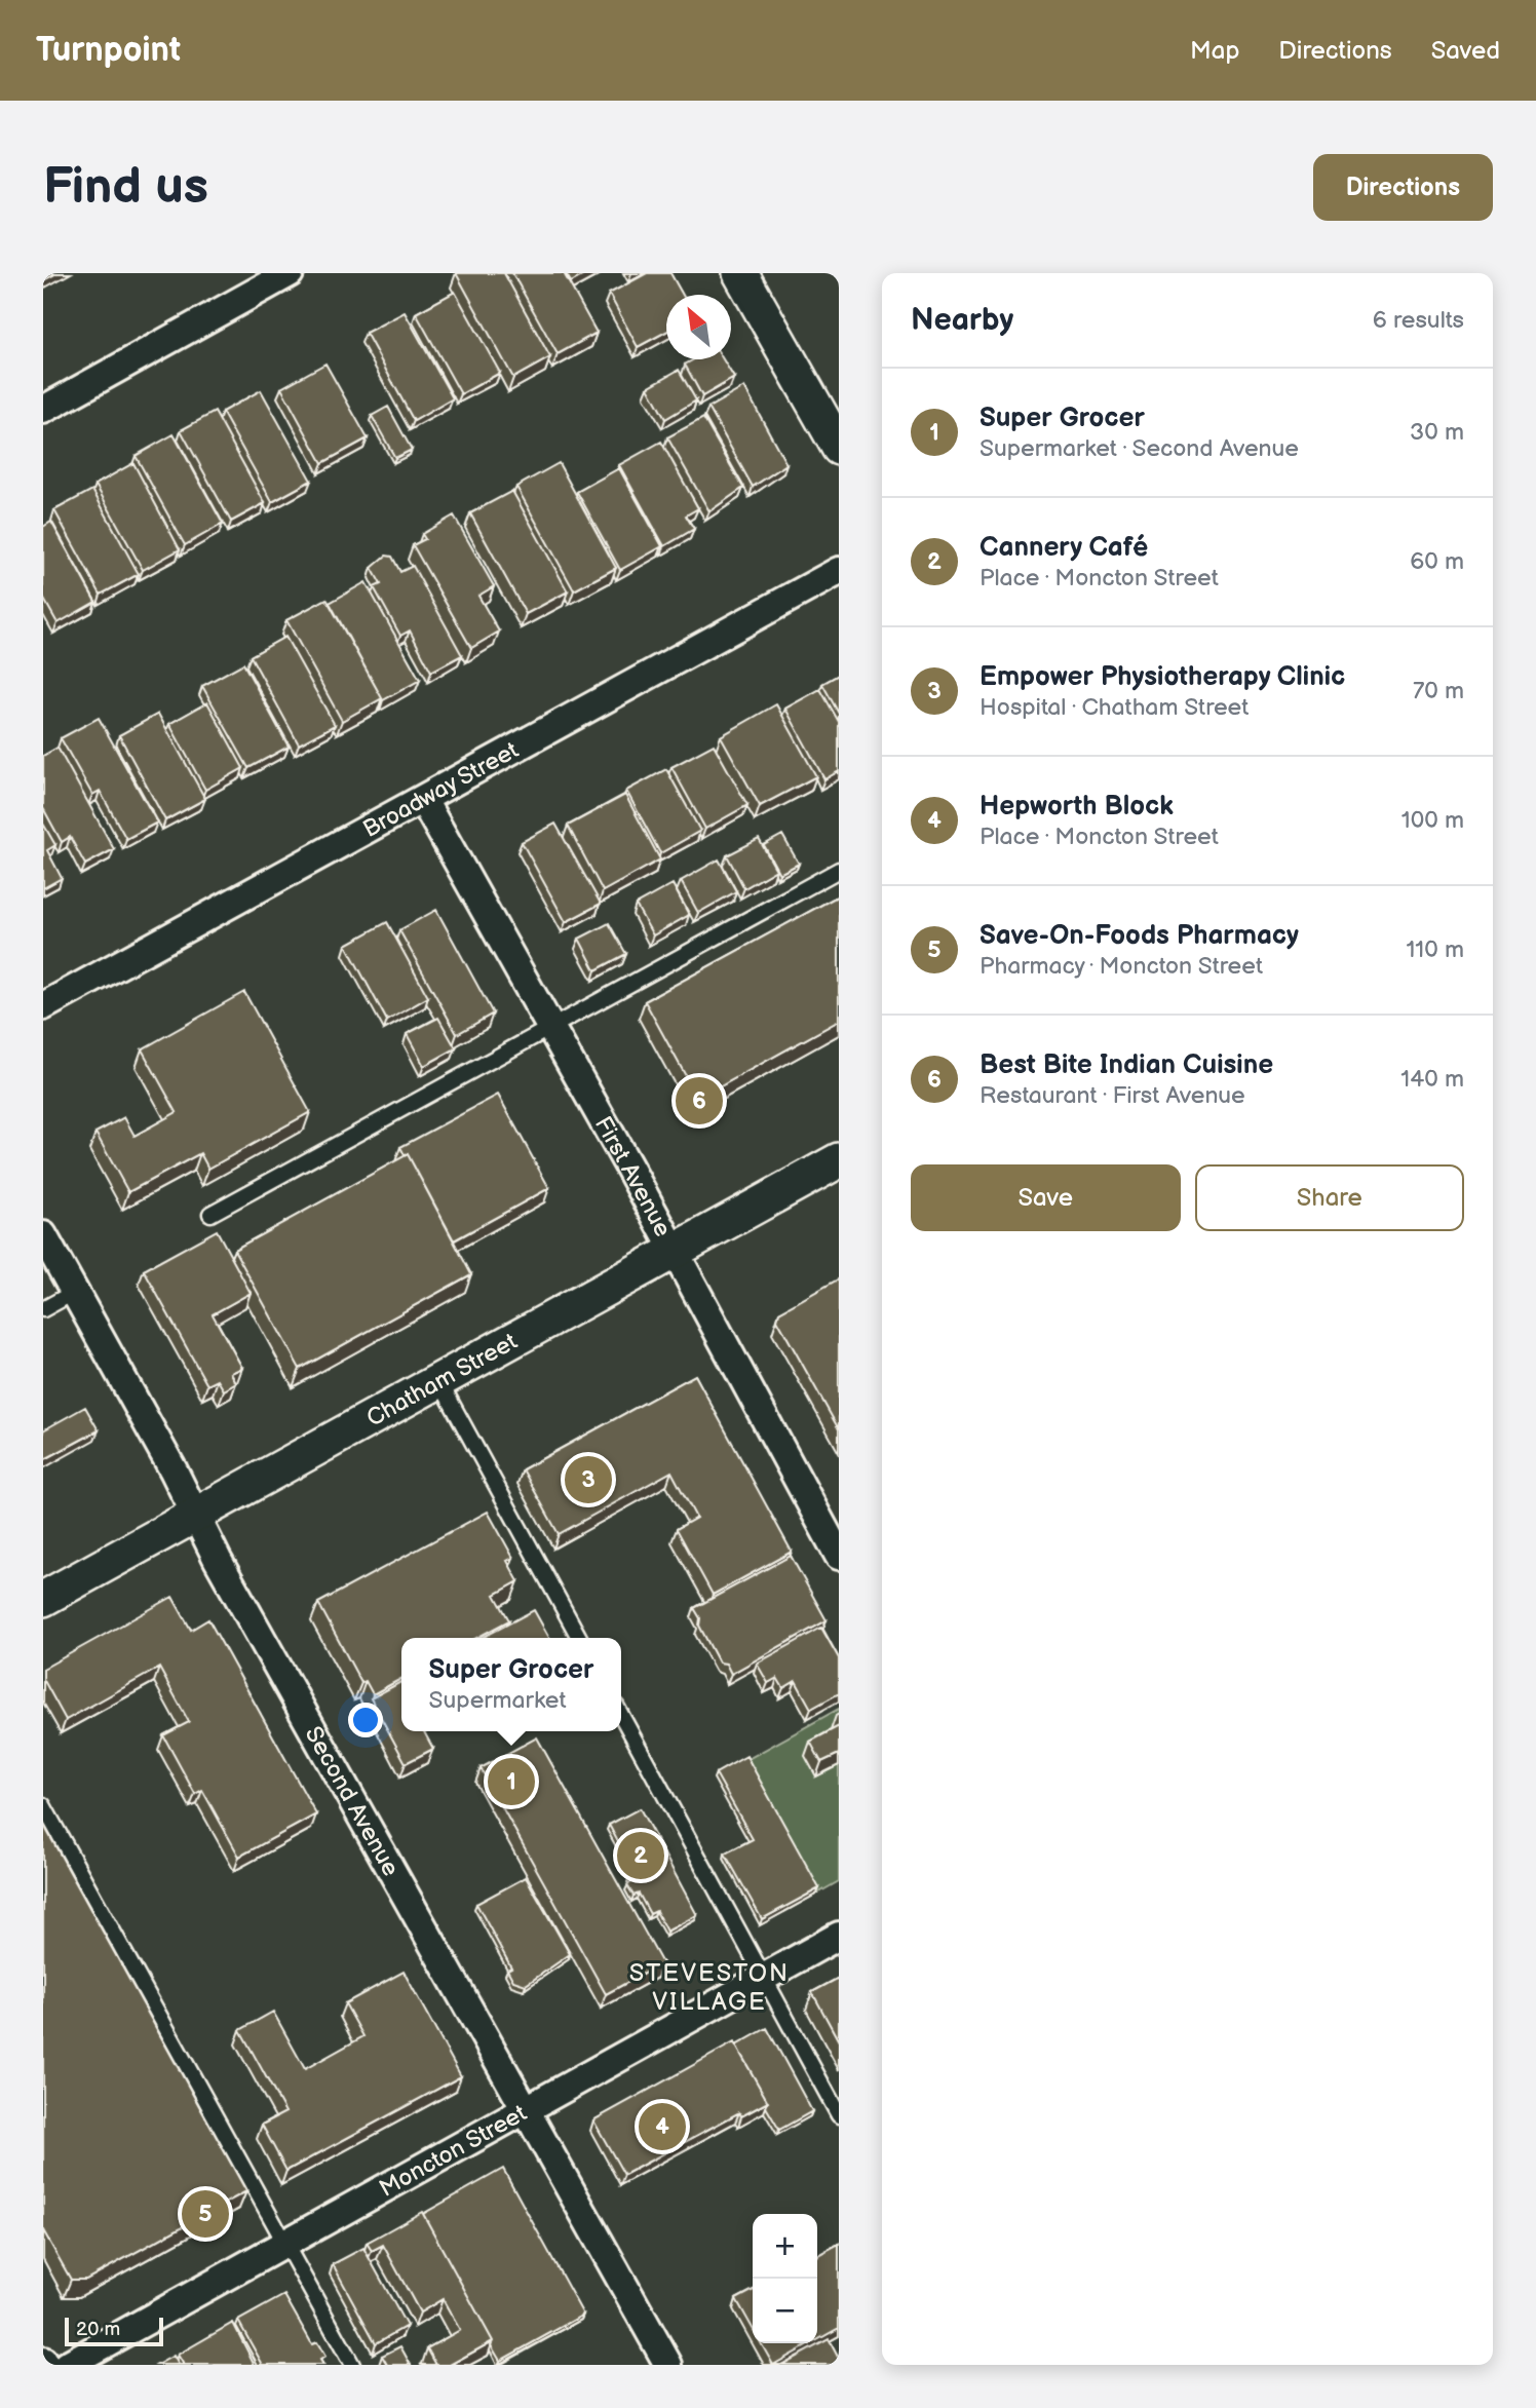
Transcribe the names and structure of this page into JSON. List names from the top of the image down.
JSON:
{
  "streets": {
    "street": [
      "Broadway Street",
      "First Avenue",
      "Chatham Street",
      "Second Avenue",
      "Moncton Street"
    ]
  },
  "crossings": [
    ["Broadway Street", "First Avenue"],
    ["First Avenue", "Chatham Street"],
    ["Chatham Street", "Second Avenue"],
    ["Second Avenue", "Moncton Street"]
  ],
  "districts": ["STEVESTON VILLAGE"],
  "scale_bar": "20 m",
  "north": "top left",
  "page": {
    "header": "Turnpoint",
    "nav": ["Map", "Directions", "Saved"],
    "buttons": [
      "Directions",
      ["Save", "Share"]
    ],
    "title": "Find us",
    "heading": ["Nearby", "6 results"],
    "list": [
      {
        "mark": "1",
        "name": "Super Grocer",
        "note": "Supermarket · Second Avenue",
        "value": "30 m"
      },
      {
        "mark": "2",
        "name": "Cannery Café",
        "note": "Place · Moncton Street",
        "value": "60 m"
      },
      {
        "mark": "3",
        "name": "Empower Physiotherapy Clinic",
        "note": "Hospital · Chatham Street",
        "value": "70 m"
      },
      {
        "mark": "4",
        "name": "Hepworth Block",
        "note": "Place · Moncton Street",
        "value": "100 m"
      },
      {
        "mark": "5",
        "name": "Save-On-Foods Pharmacy",
        "note": "Pharmacy · Moncton Street",
        "value": "110 m"
      },
      {
        "mark": "6",
        "name": "Best Bite Indian Cuisine",
        "note": "Restaurant · First Avenue",
        "value": "140 m"
      }
    ],
    "pins": [
      "6",
      "3",
      "1",
      "2",
      "4",
      "5"
    ],
    "popup": ["Super Grocer", "Supermarket"],
    "map_buttons": ["+", "−"],
    "scale": "20 m"
  }
}
